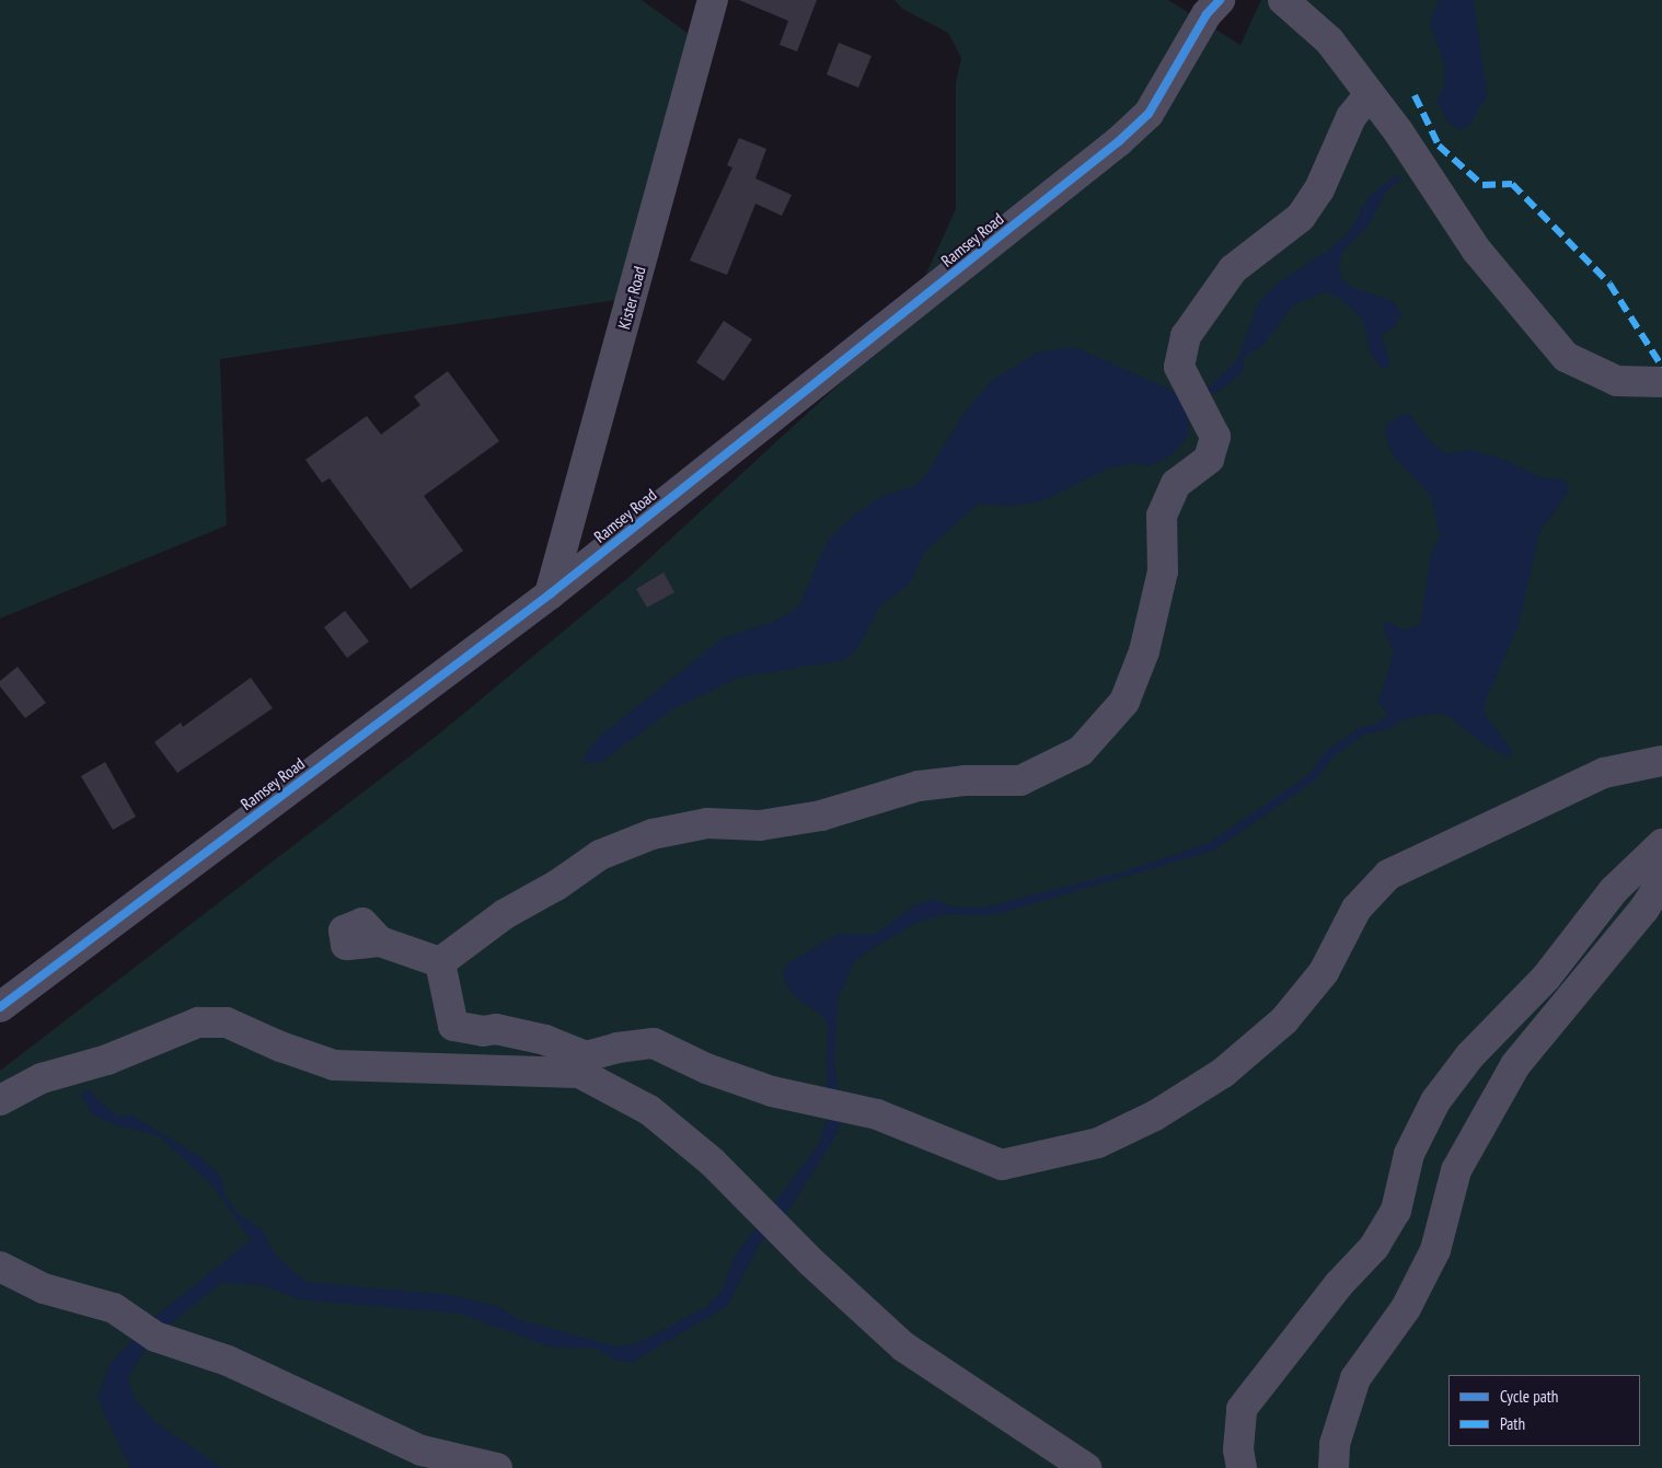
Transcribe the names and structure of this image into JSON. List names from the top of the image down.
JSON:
{
  "streets": {
    "street": ["Ramsey Road", "Kister Road"]
  },
  "crossings": [
    ["Ramsey Road", "Kister Road"]
  ],
  "legend": ["Cycle path", "Path"]
}
